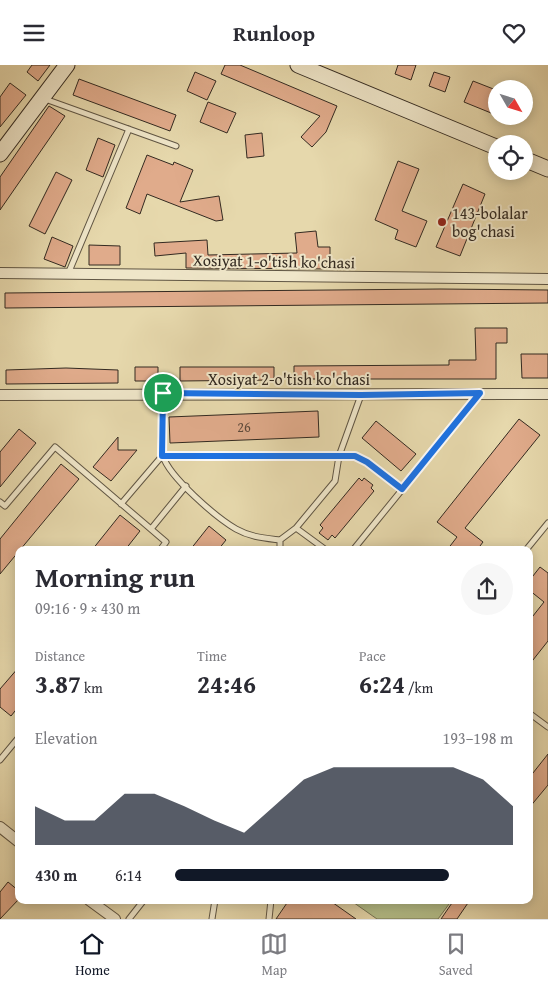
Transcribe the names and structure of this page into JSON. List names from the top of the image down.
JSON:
{
  "streets": {
    "street": ["Xosiyat 1-o'tish ko'chasi", "Xosiyat 2-o'tish ko'chasi"]
  },
  "places": ["143-bolalar bog'chasi"],
  "house_numbers": ["26"],
  "north": "bottom right",
  "page": {
    "header": "Runloop",
    "heading": ["Morning run", "09:16 · 9 × 430 m"],
    "stats": [
      ["Distance", "3.87 km"],
      ["Time", "24:46"],
      ["Pace", "6:24 /km"]
    ],
    "chart": ["Elevation", "193–198 m"],
    "list": [
      {
        "name": "430 m",
        "note": "6:14"
      }
    ],
    "tabs": ["Home", "Map", "Saved"]
  }
}
